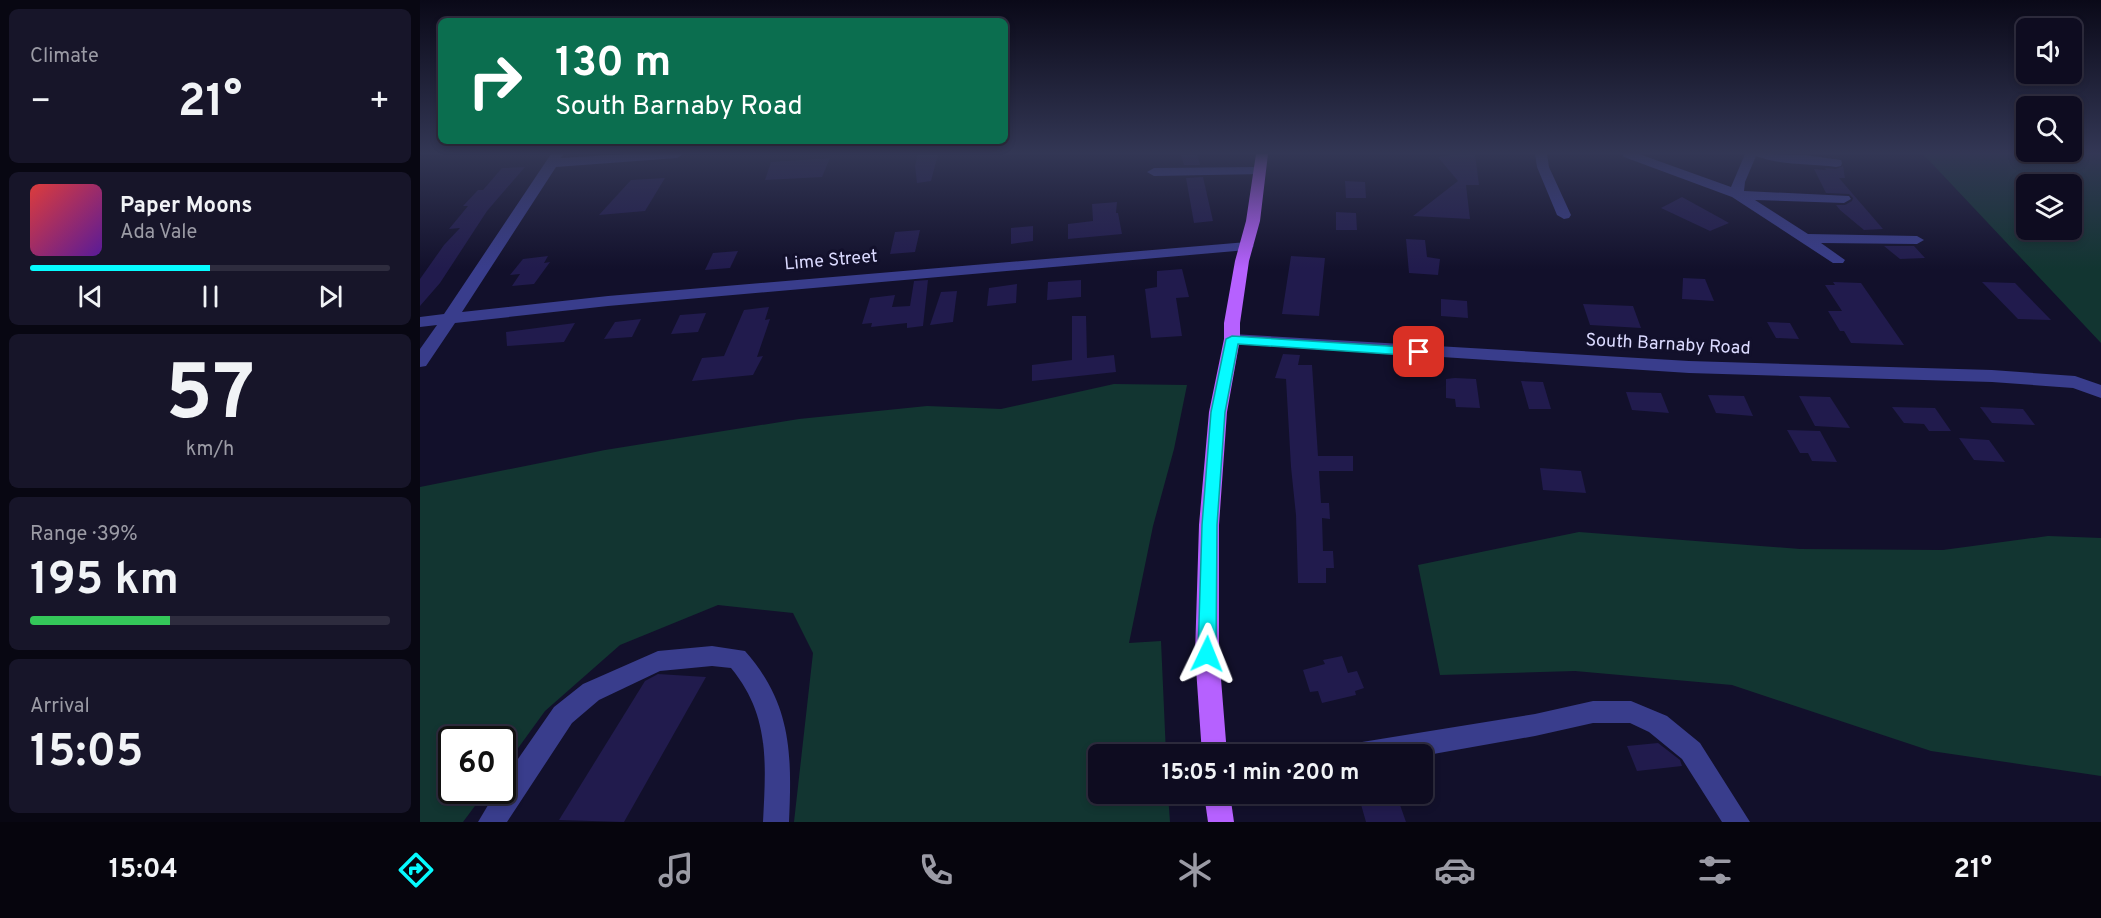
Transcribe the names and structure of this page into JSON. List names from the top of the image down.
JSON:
{
  "streets": {
    "street": ["Lime Street", "South Barnaby Road"]
  },
  "page": {
    "tile": [
      "Climate",
      ["57", "km/h"],
      ["Range · 39%", "195 km"],
      ["Arrival", "15:05"]
    ],
    "turn": ["130 m", "South Barnaby Road"],
    "heat": ["−", "21°", "+"],
    "song": ["Paper Moons", "Ada Vale"],
    "limit": "60",
    "trip": "15:05 · 1 min · 200 m",
    "tabs": ["15:04", "21°"]
  }
}
